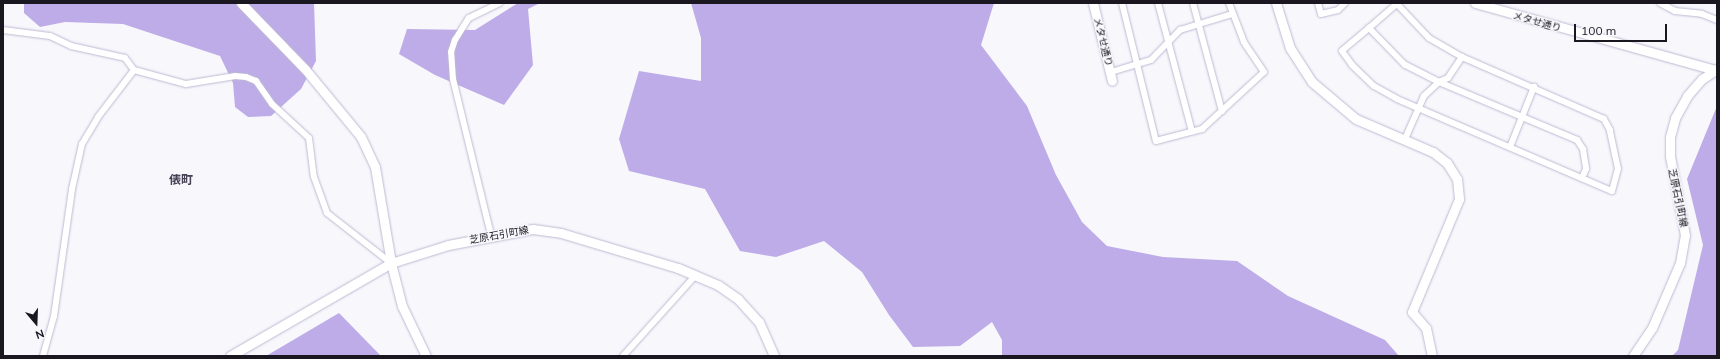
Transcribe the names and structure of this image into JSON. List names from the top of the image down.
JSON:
{
  "streets": {
    "street": ["メタせ通り", "芝原石引町線"]
  },
  "crossings": [
    ["メタせ通り", "芝原石引町線"]
  ],
  "districts": ["俵町"],
  "scale_bar": "100 m",
  "north": "bottom"
}
